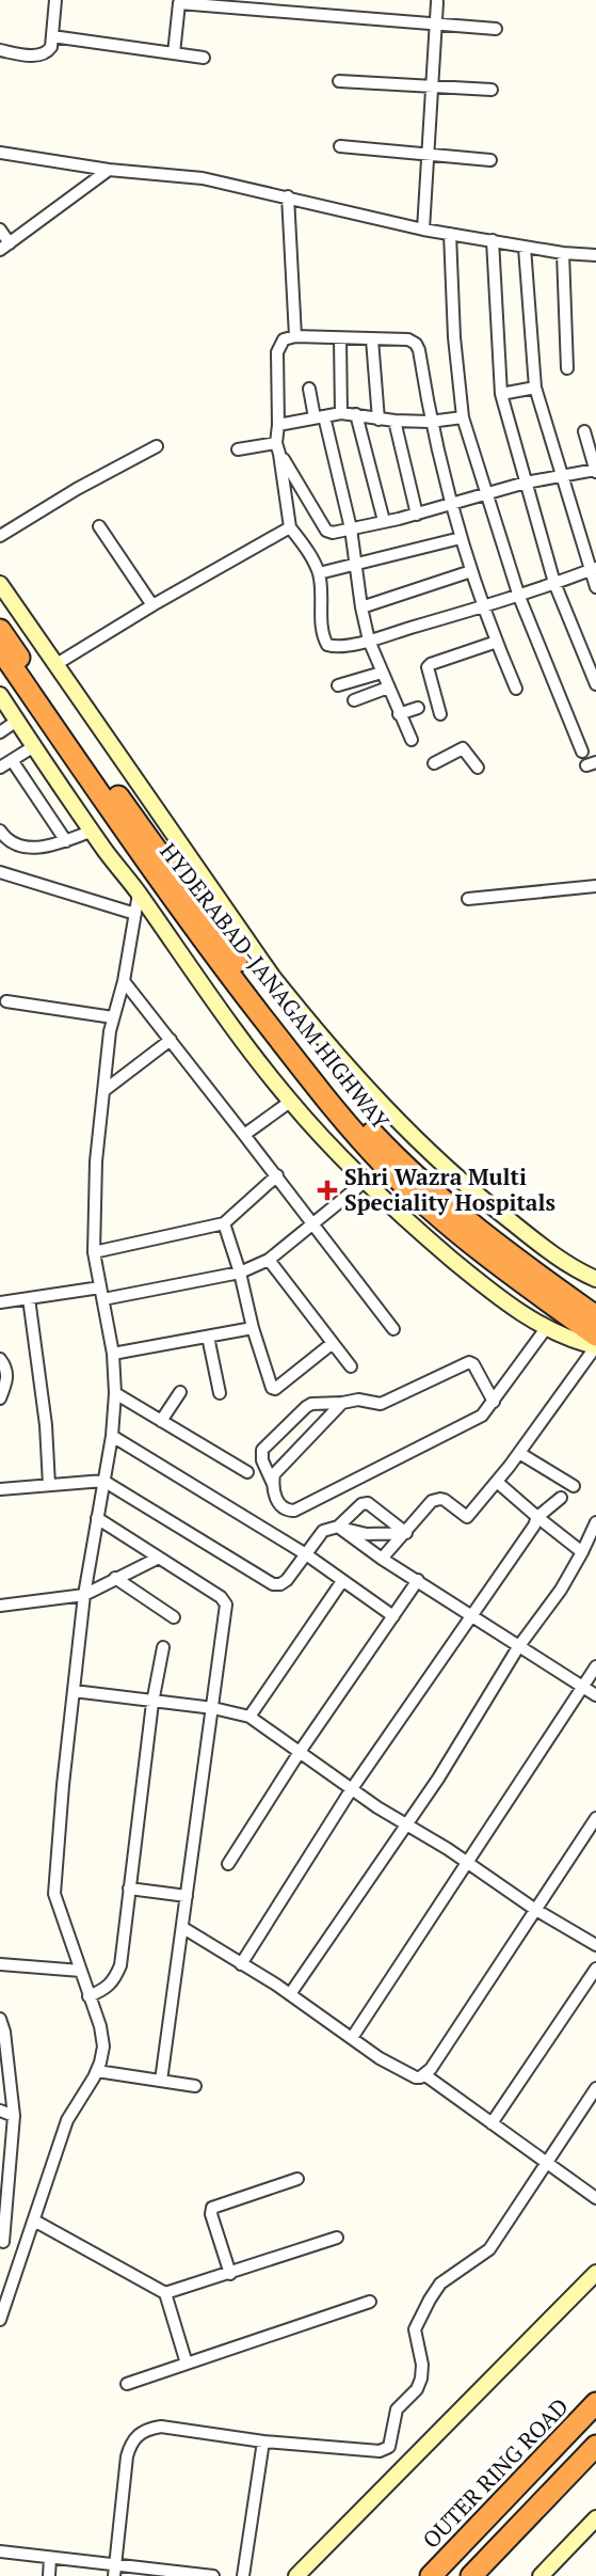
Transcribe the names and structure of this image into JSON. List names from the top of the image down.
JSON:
{
  "streets": {
    "highway": ["HYDERABAD-JANAGAM HIGHWAY", "OUTER RING ROAD"]
  },
  "places": {
    "health": ["Shri Wazra Multi Speciality Hospitals"]
  }
}
